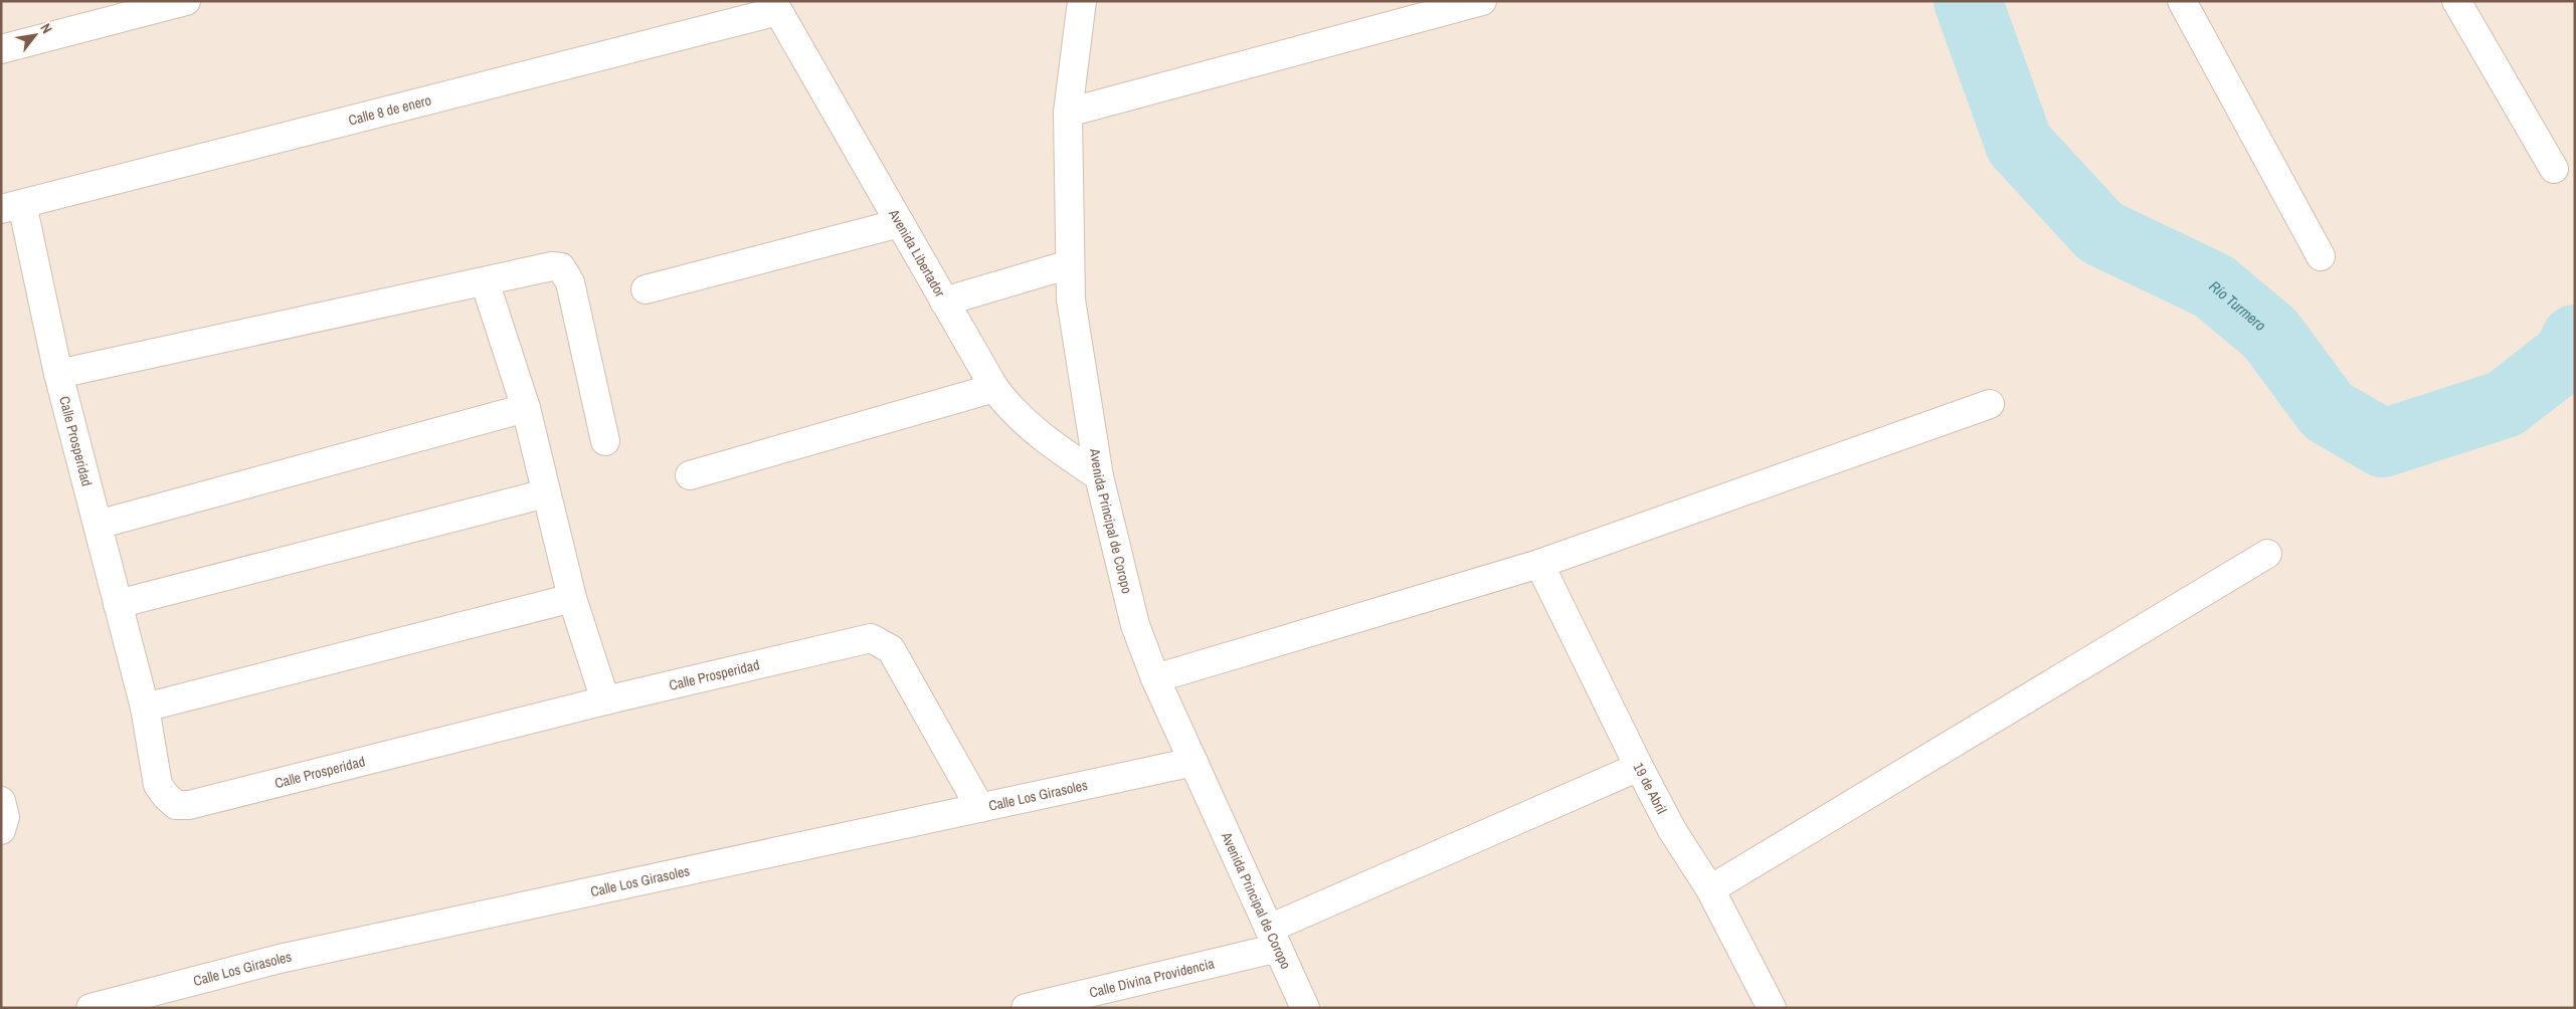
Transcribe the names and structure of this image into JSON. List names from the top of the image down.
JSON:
{
  "streets": {
    "street": [
      "Calle 8 de enero",
      "Avenida Libertador",
      "Calle Prosperidad",
      "Avenida Principal de Coropo",
      "19 de Abril",
      "Calle Los Girasoles",
      "Calle Divina Providencia"
    ]
  },
  "crossings": [
    ["Calle 8 de enero", "Avenida Libertador"],
    ["Calle 8 de enero", "Calle Prosperidad"],
    ["Avenida Libertador", "Avenida Principal de Coropo"],
    ["Calle Prosperidad", "Calle Los Girasoles"],
    ["Avenida Principal de Coropo", "Calle Los Girasoles"],
    ["Avenida Principal de Coropo", "Calle Divina Providencia"],
    ["19 de Abril", "Calle Divina Providencia"]
  ],
  "water": ["Río Turmero"],
  "north": "top right"
}
